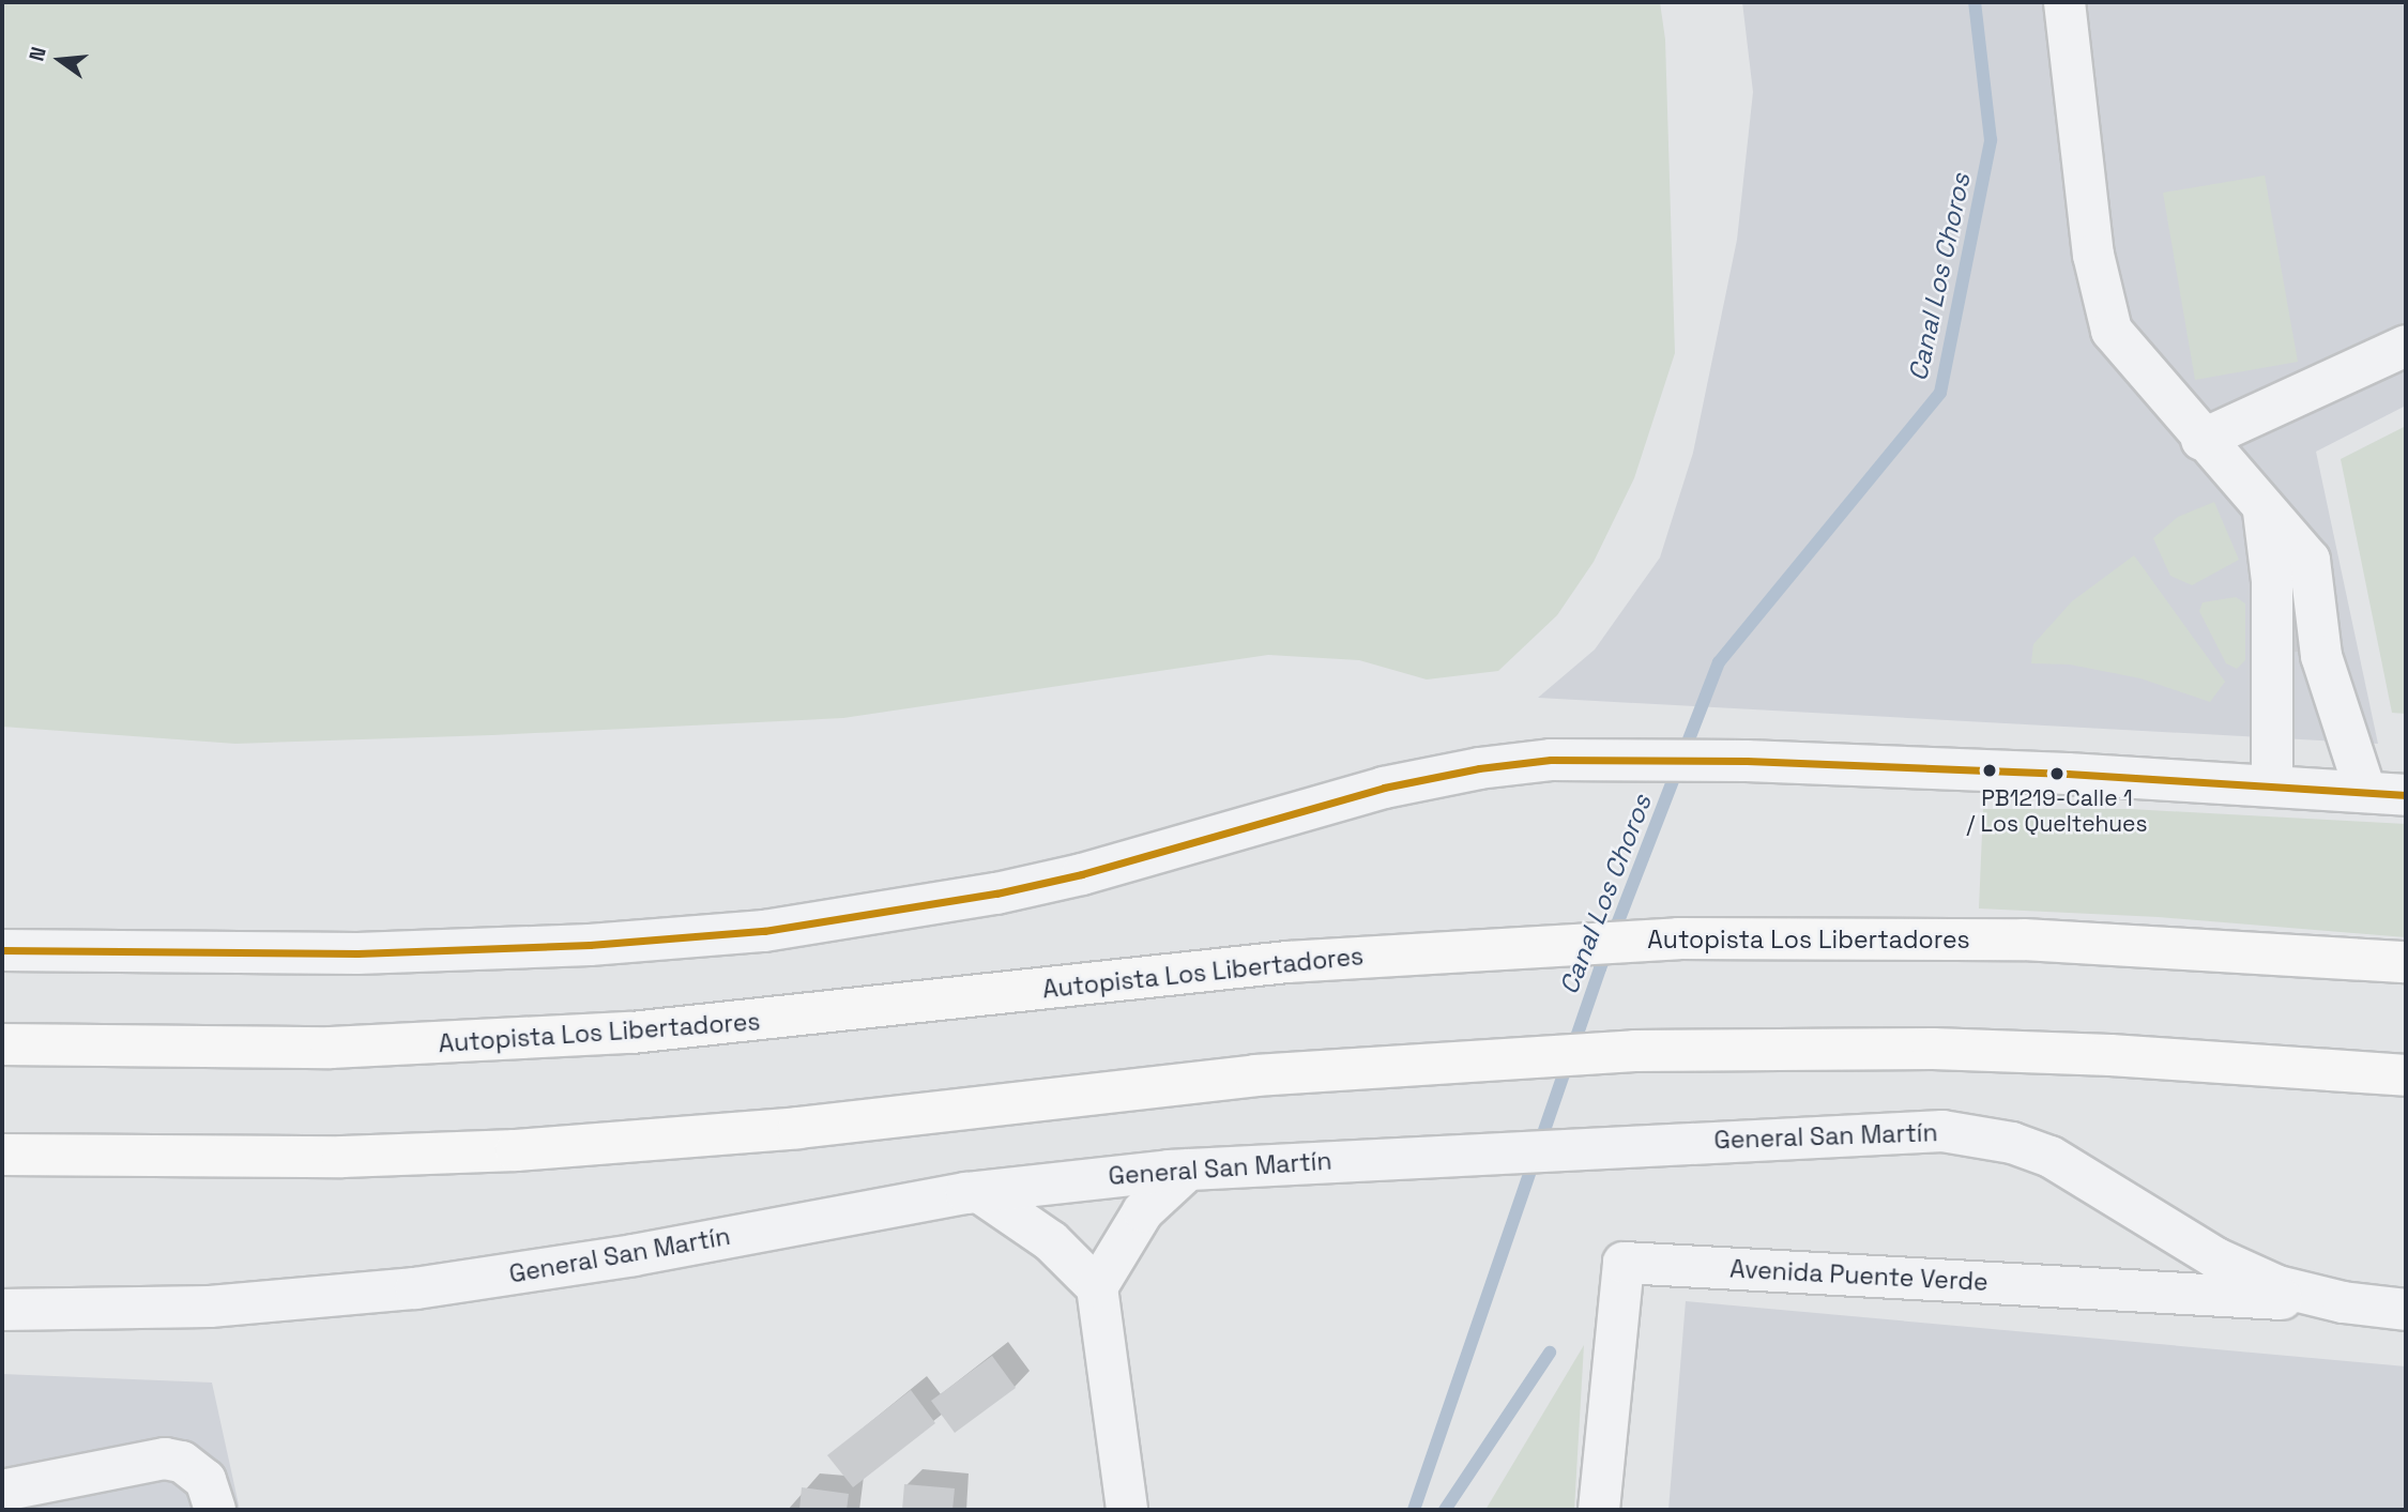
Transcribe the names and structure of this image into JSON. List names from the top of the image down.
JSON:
{
  "streets": {
    "highway": ["Autopista Los Libertadores"],
    "street": ["General San Martín", "Avenida Puente Verde"]
  },
  "crossings": [
    ["General San Martín", "Avenida Puente Verde"]
  ],
  "water": ["Canal Los Choros"],
  "places": ["PB1219-Calle 1 / Los Queltehues"],
  "north": "left"
}
